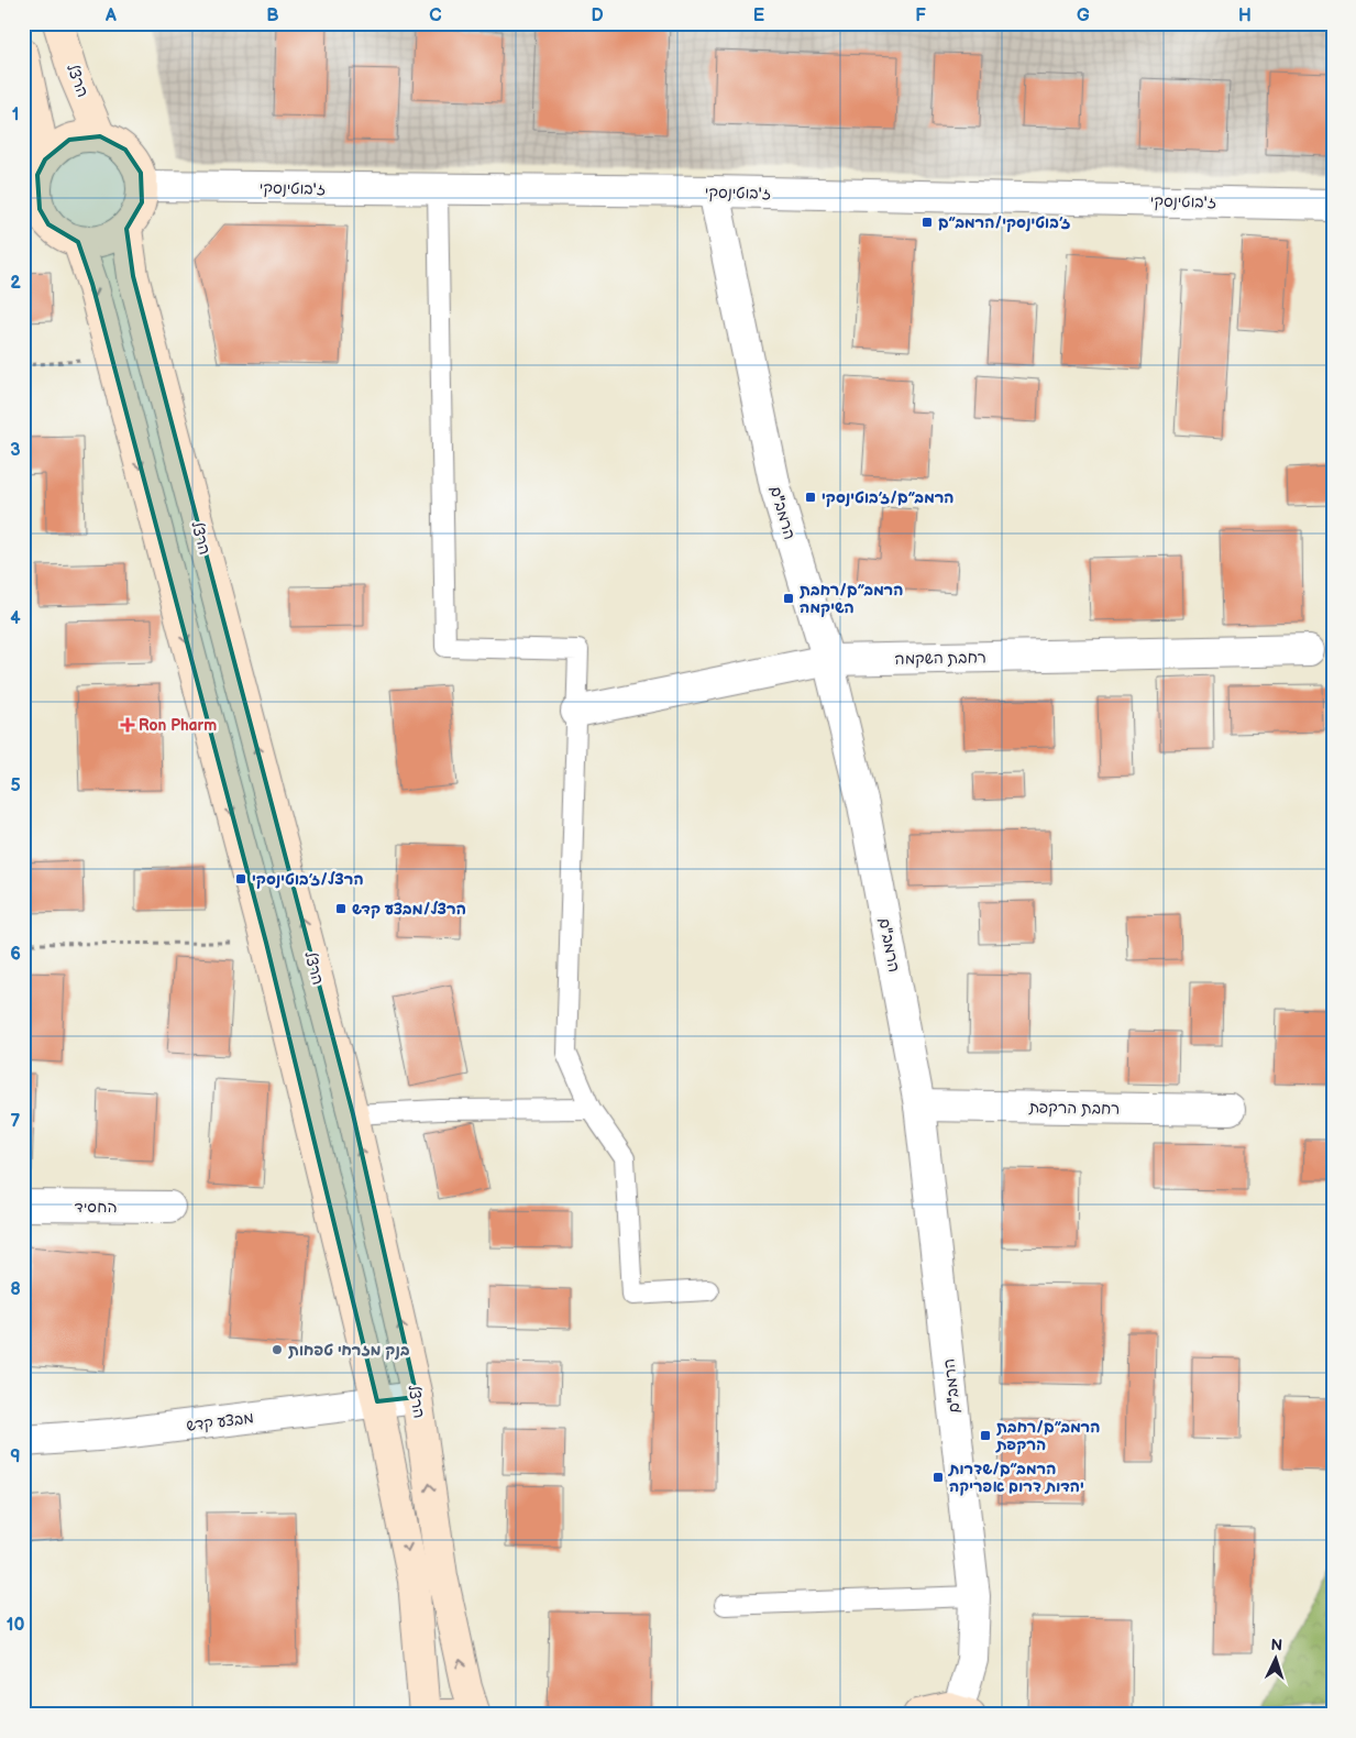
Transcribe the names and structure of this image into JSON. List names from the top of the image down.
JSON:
{
  "streets": {
    "main road": ["הרצל"],
    "street": [
      "ז'בוטינסקי",
      "הרמב\"ם",
      "רחבת השקמה",
      "רחבת הרקפת",
      "החסיד",
      "מבצע קדש"
    ]
  },
  "crossings": [
    ["הרצל", "ז'בוטינסקי"],
    ["הרצל", "מבצע קדש"],
    ["ז'בוטינסקי", "הרמב\"ם"],
    ["הרמב\"ם", "רחבת השקמה"],
    ["הרמב\"ם", "רחבת הרקפת"]
  ],
  "places": {
    "transit": [
      "ז׳בוטינסקי/הרמב״ם",
      "הרמב״ם/ז׳בוטינסקי",
      "הרמב״ם/רחבת השיקמה",
      "הרצל/ז׳בוטינסקי",
      "הרצל/מבצע קדש",
      "הרמב״ם/רחבת הרקפת",
      "הרמב״ם/שדרות יהדות דרום אפריקה"
    ],
    "health": ["Ron Pharm"],
    "other": ["בנק מזרחי טפחות"]
  },
  "north": "top",
  "grid": {
    "columns": [
      "A",
      "B",
      "C",
      "D",
      "E",
      "F",
      "G",
      "H"
    ],
    "rows": [
      "1",
      "2",
      "3",
      "4",
      "5",
      "6",
      "7",
      "8",
      "9",
      "10"
    ]
  }
}
